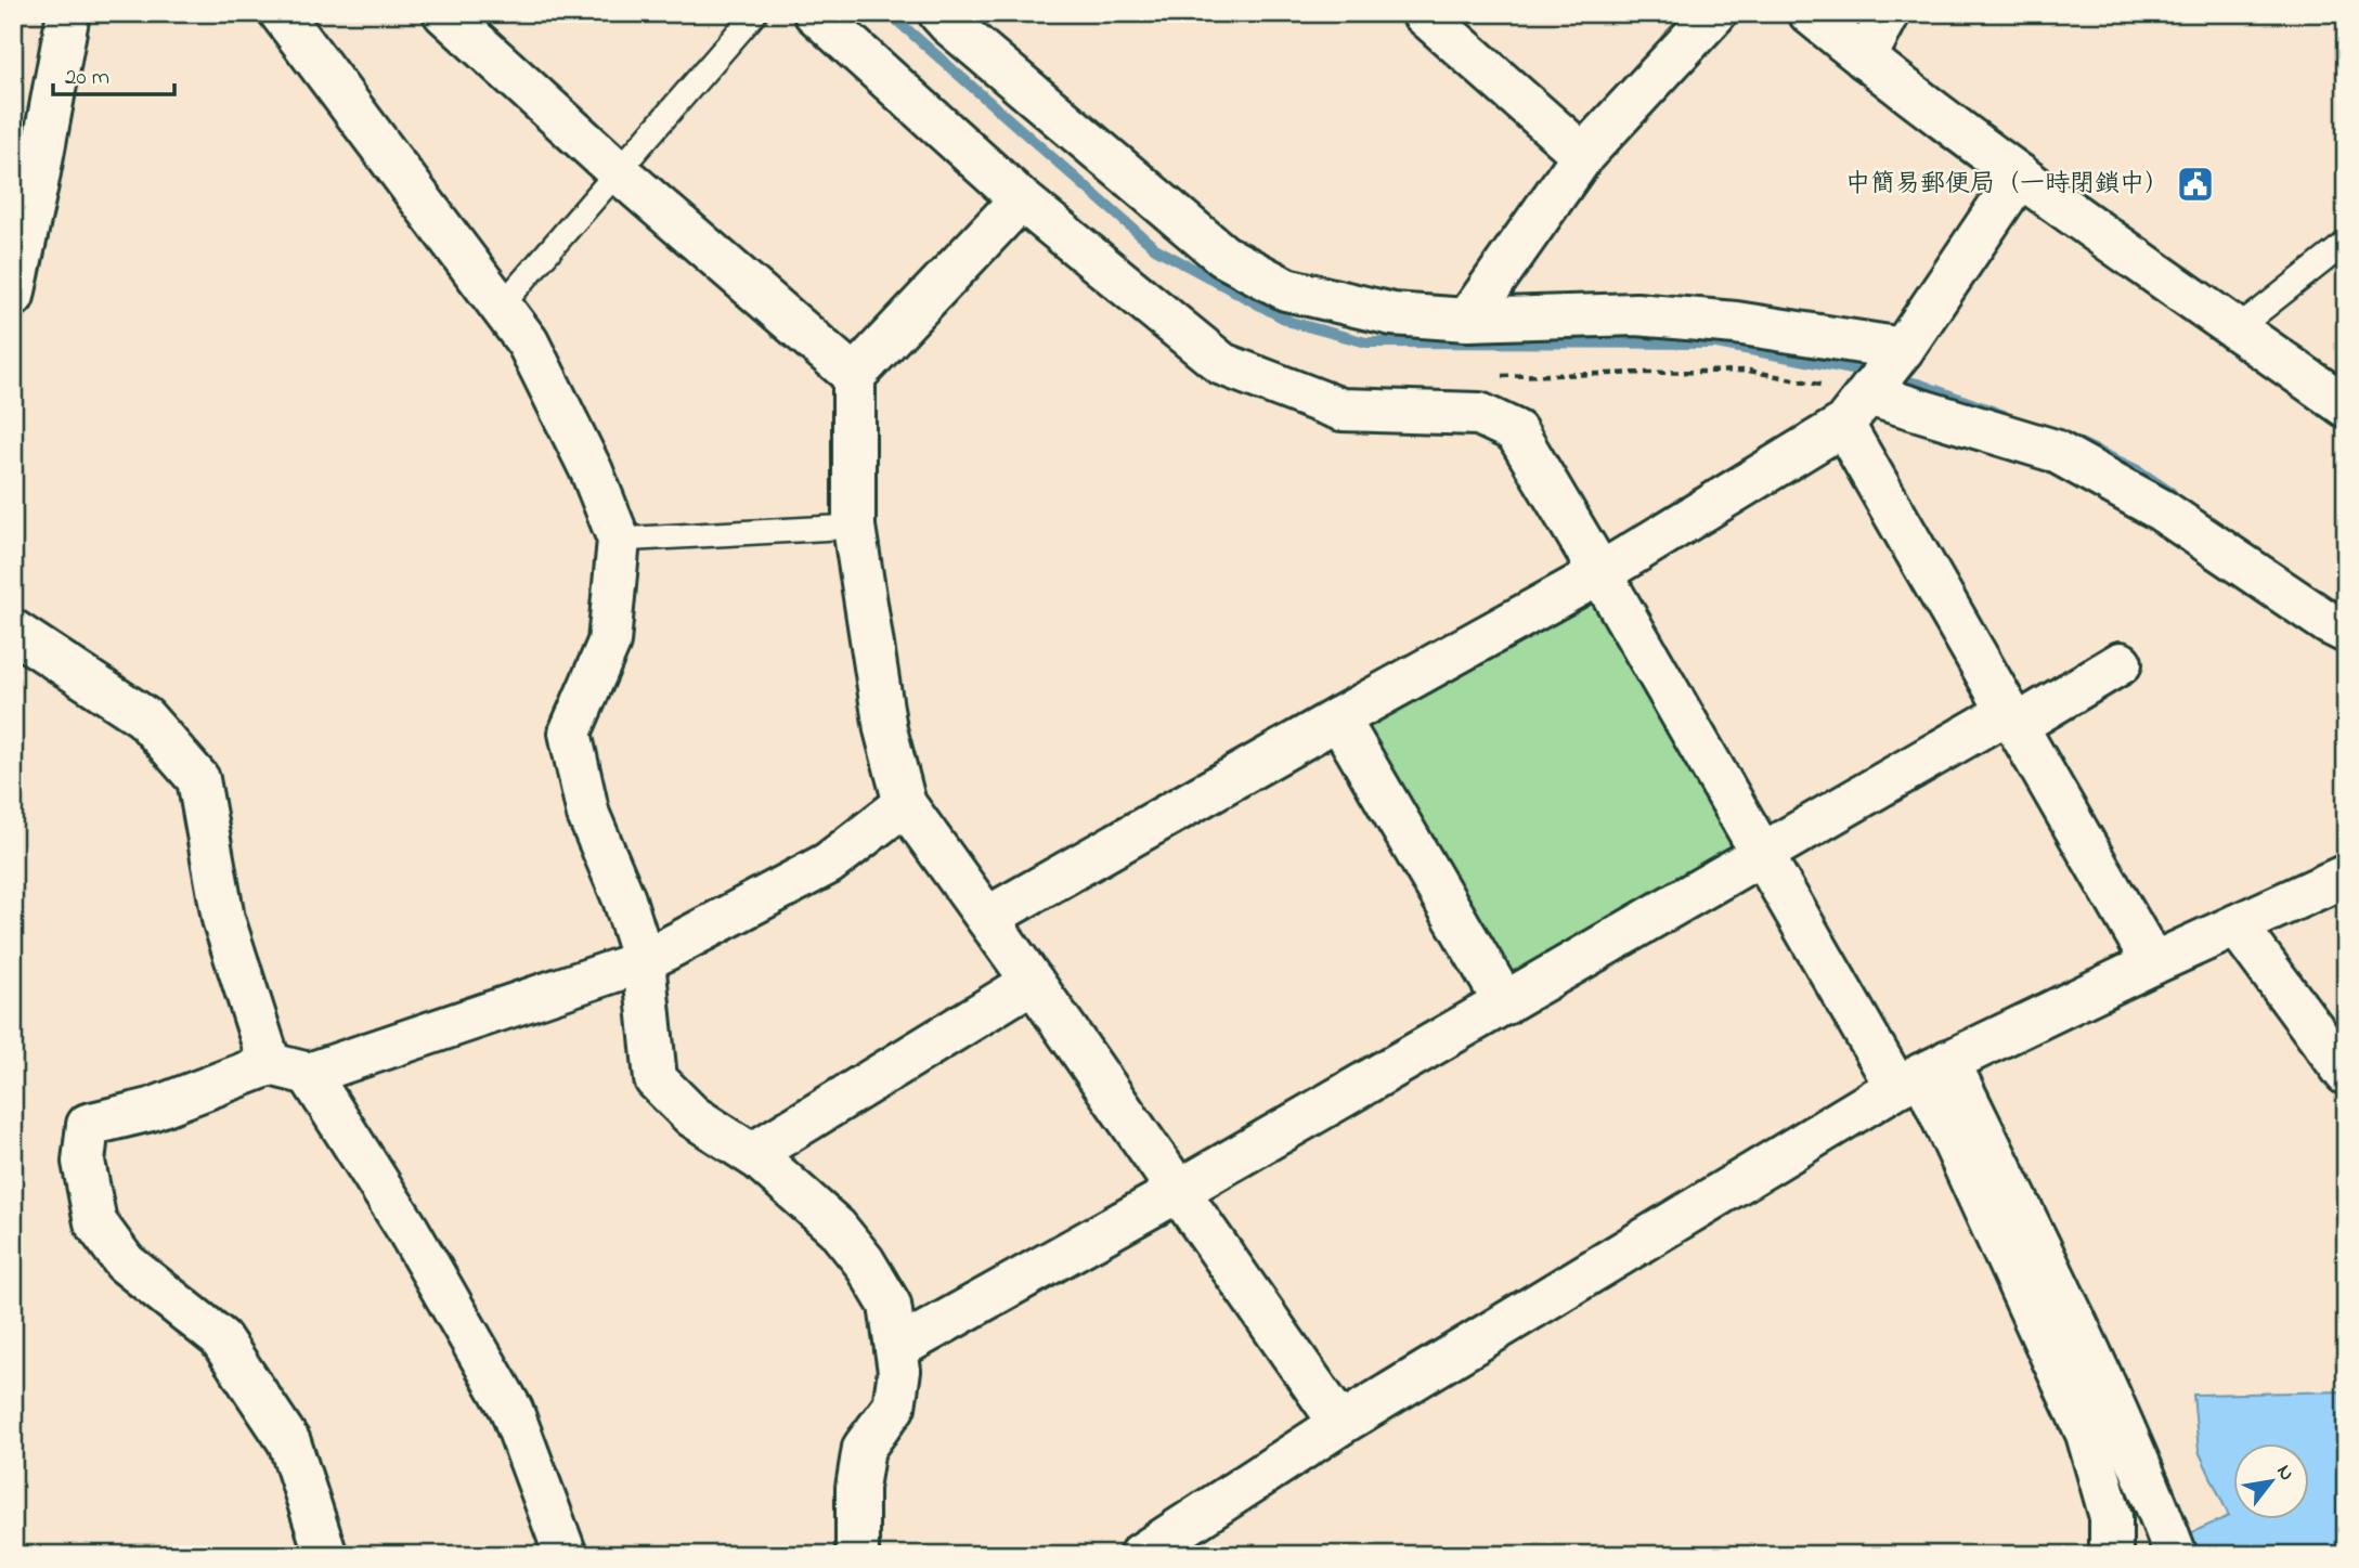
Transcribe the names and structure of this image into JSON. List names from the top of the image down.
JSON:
{
  "places": {
    "public building": ["中簡易郵便局（一時閉鎖中）"]
  },
  "scale_bar": "20 m",
  "north": "top right"
}
